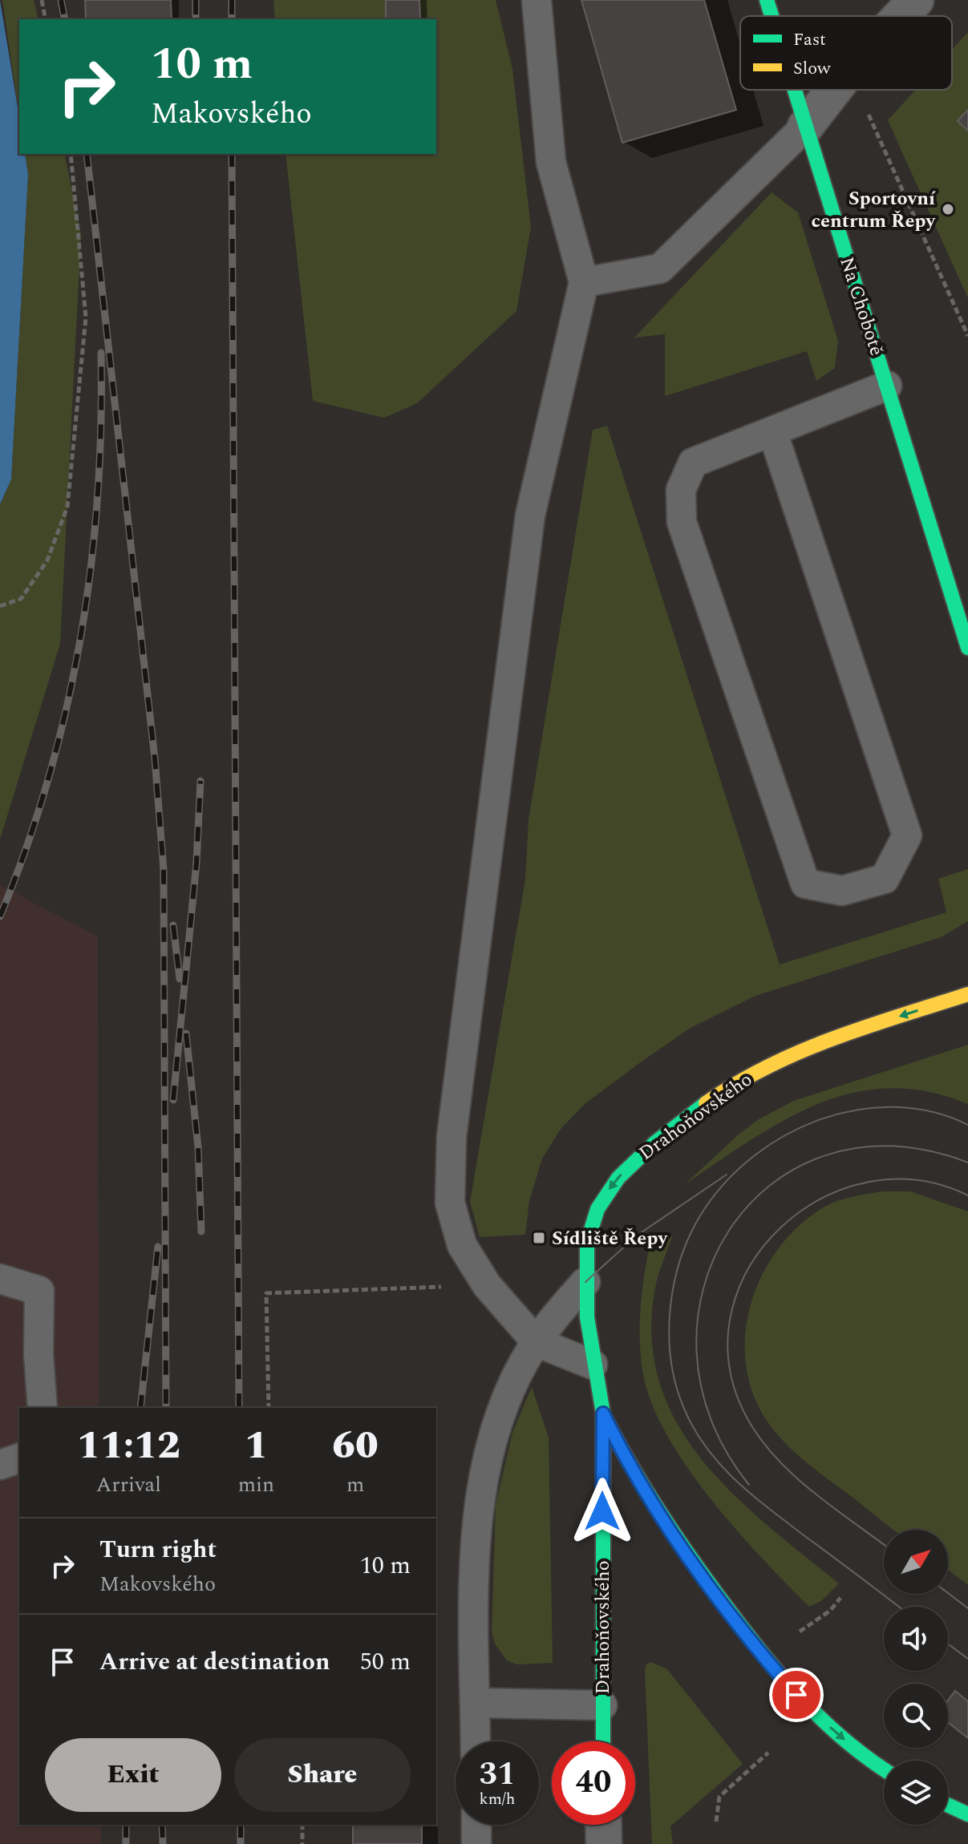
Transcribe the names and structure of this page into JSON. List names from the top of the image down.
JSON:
{
  "streets": {
    "street": ["Na Chobotě", "Drahoňovského"]
  },
  "one_way": ["Drahoňovského"],
  "places": {
    "other": ["Sportovní centrum Řepy"],
    "transit": ["Sídliště Řepy"]
  },
  "legend": ["Fast", "Slow"],
  "north": "top right",
  "page": {
    "turn": ["10 m", "Makovského"],
    "eta": [
      "11:12",
      "Arrival",
      "1",
      "min",
      "60",
      "m"
    ],
    "list": [
      {
        "name": "Turn right",
        "note": "Makovského",
        "value": "10 m"
      },
      {
        "name": "Arrive at destination",
        "value": "50 m"
      }
    ],
    "buttons": ["Exit", "Share"],
    "speed": "31 km/h",
    "limit": "40"
  }
}
